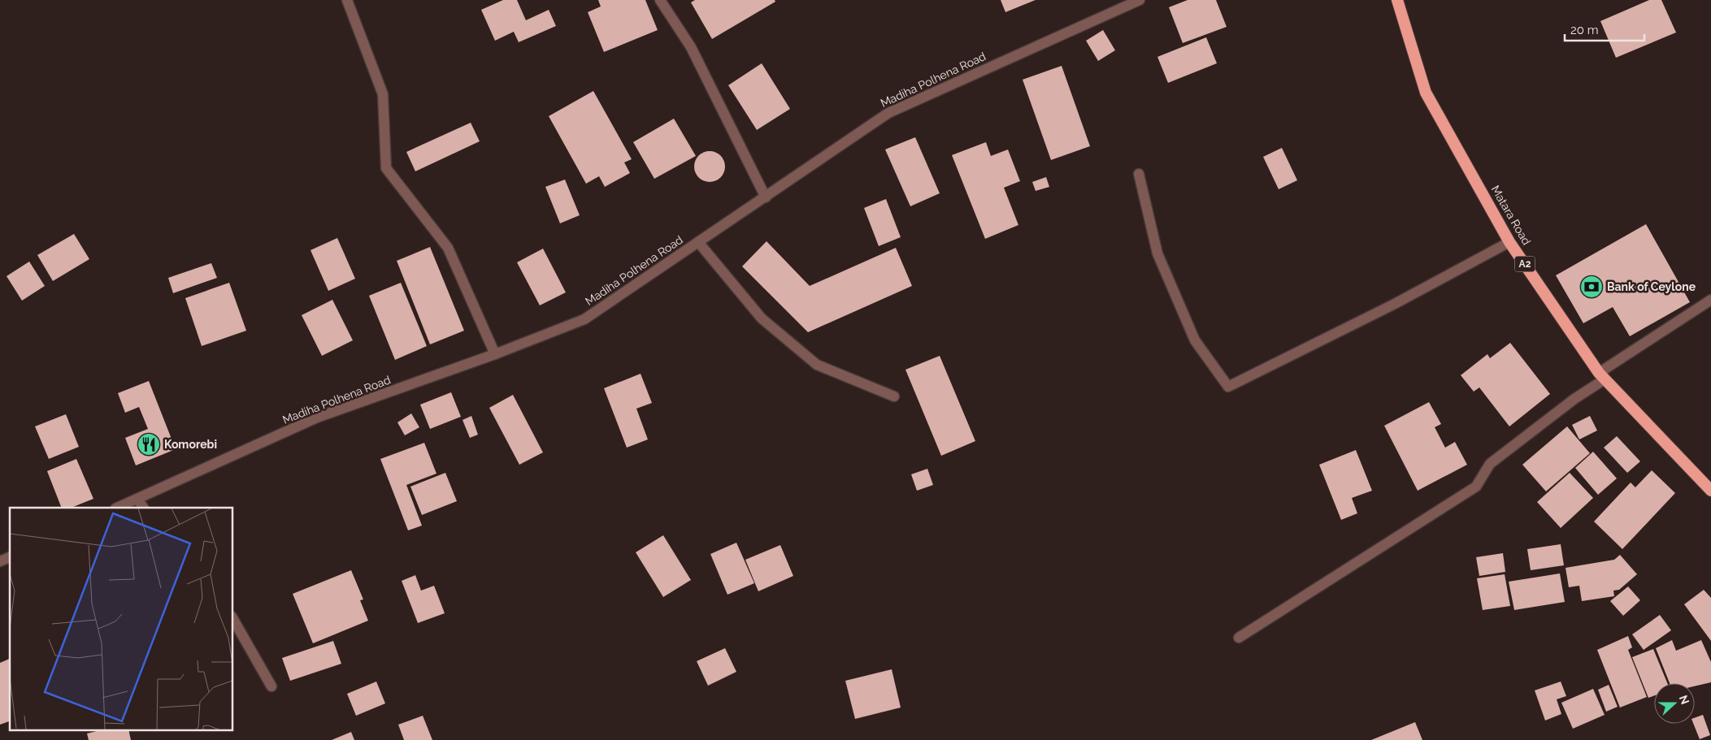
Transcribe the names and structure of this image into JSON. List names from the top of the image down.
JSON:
{
  "streets": {
    "highway": ["Matara Road", "A2"],
    "street": ["Madiha Polhena Road"]
  },
  "places": {
    "bank": ["Bank of Ceylone"],
    "restaurant": ["Komorebi"]
  },
  "scale_bar": "20 m",
  "north": "right"
}
